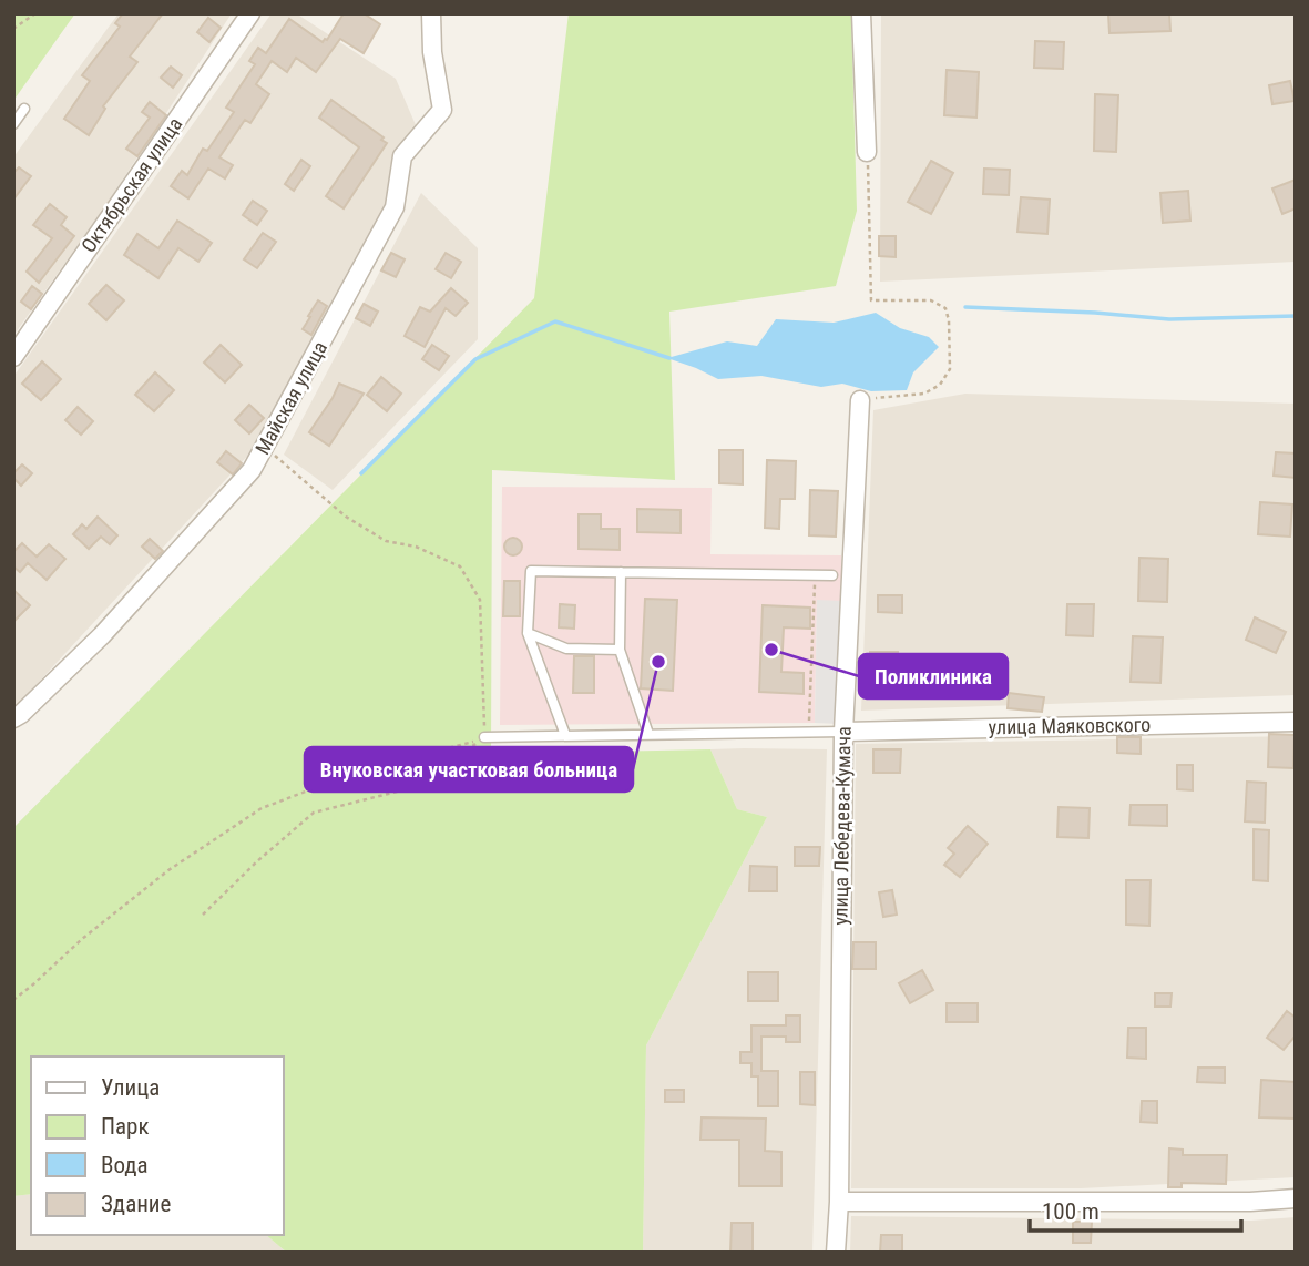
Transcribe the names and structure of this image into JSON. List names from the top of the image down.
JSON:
{
  "streets": {
    "street": [
      "Октябрьская улица",
      "Майская улица",
      "улица Маяковского",
      "улица Лебедева-Кумача"
    ]
  },
  "crossings": [
    ["улица Маяковского", "улица Лебедева-Кумача"]
  ],
  "places": ["Поликлиника", "Внуковская участковая больница"],
  "legend": [
    "Улица",
    "Парк",
    "Вода",
    "Здание"
  ],
  "scale_bar": "100 m"
}
